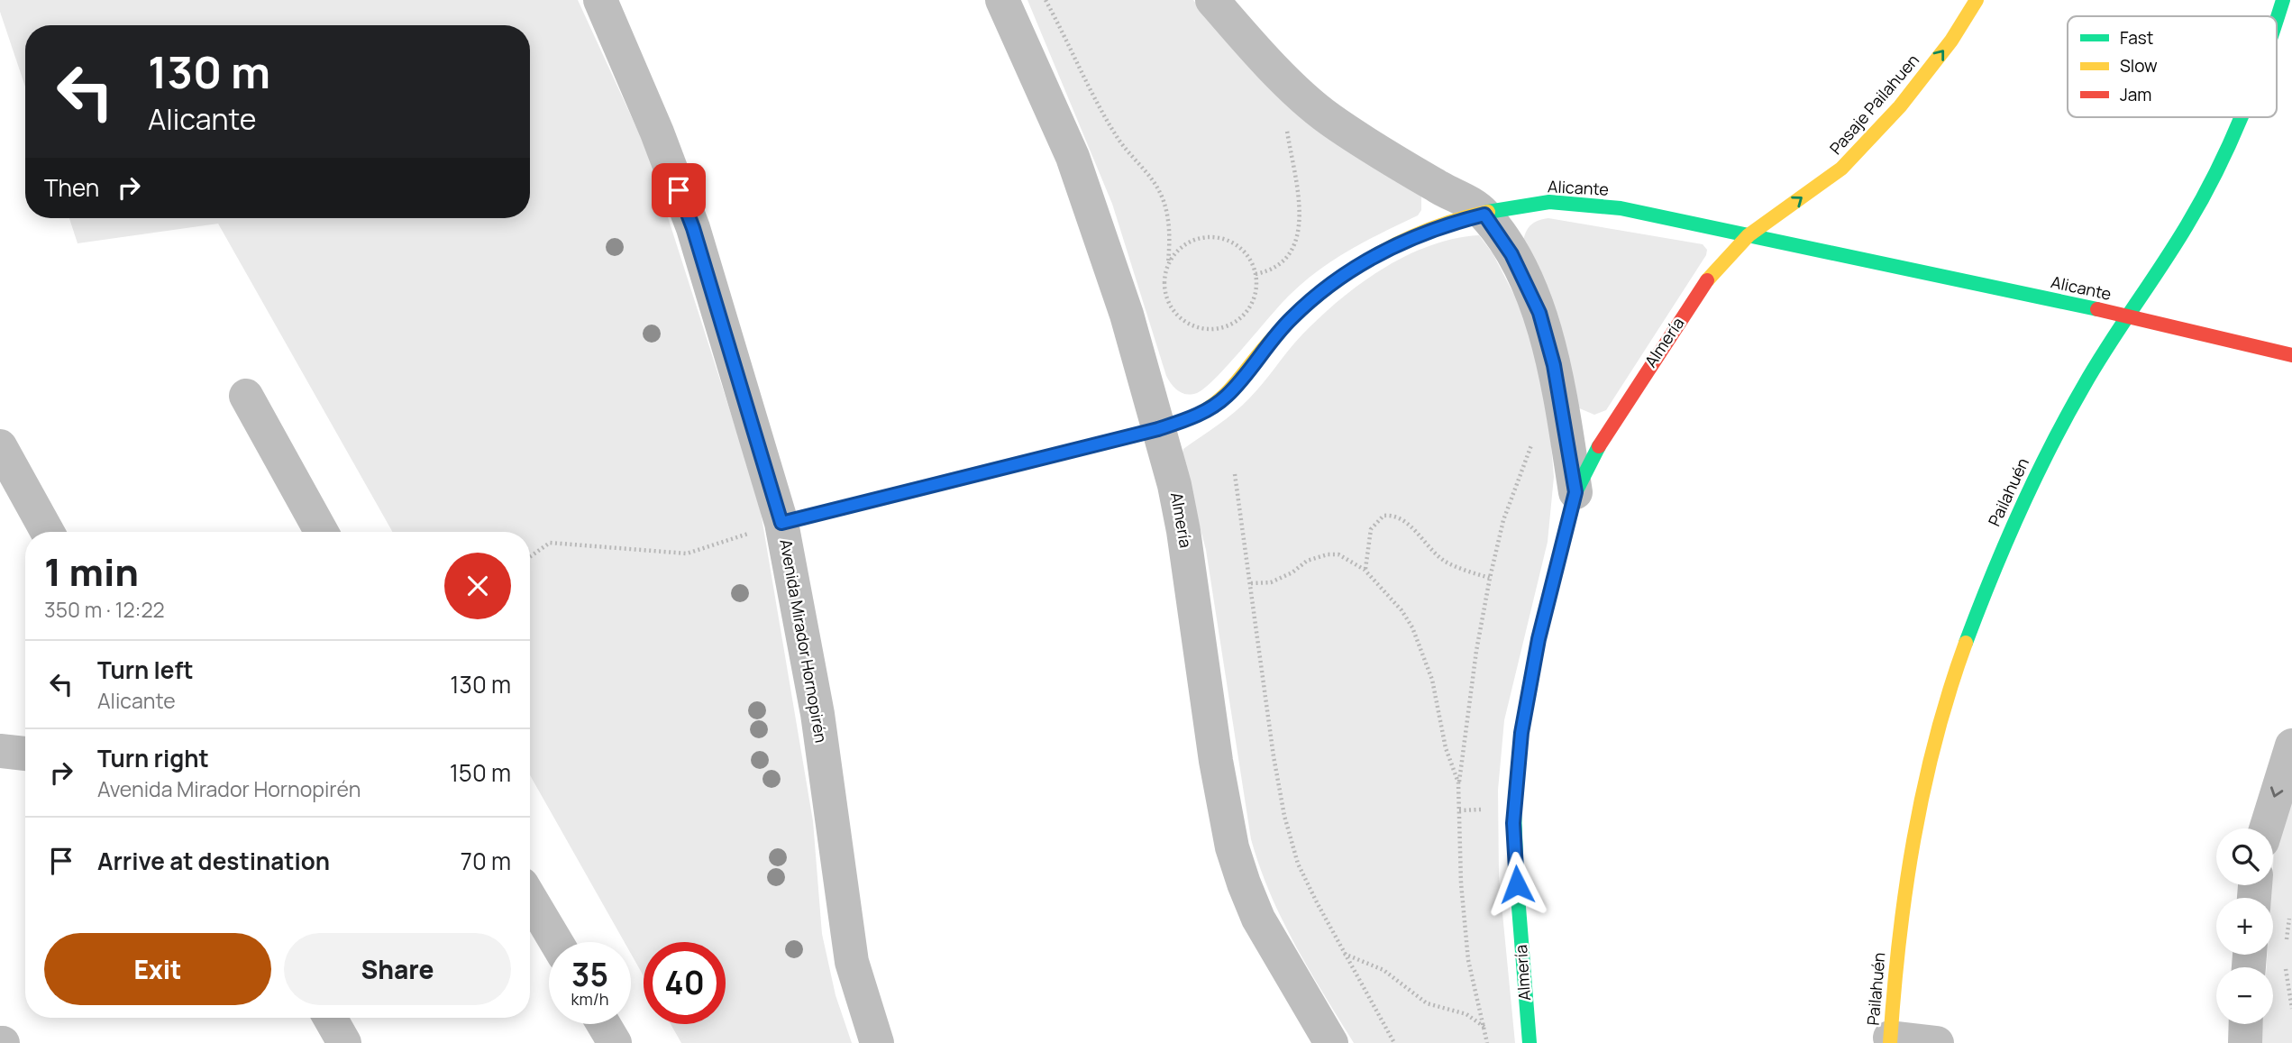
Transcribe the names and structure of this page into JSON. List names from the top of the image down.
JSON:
{
  "streets": {
    "street": [
      "Pasaje Pailahuen",
      "Alicante",
      "Almería",
      "Pailahuén",
      "Avenida Mirador Hornopirén"
    ]
  },
  "crossings": [
    ["Pasaje Pailahuen", "Alicante"],
    ["Pasaje Pailahuen", "Almería"],
    ["Alicante", "Almería"],
    ["Alicante", "Pailahuén"],
    ["Alicante", "Avenida Mirador Hornopirén"]
  ],
  "one_way": ["Pasaje Pailahuen"],
  "legend": ["Fast", "Slow", "Jam"],
  "page": {
    "turn": ["130 m", "Alicante"],
    "then": "Then",
    "heading": ["1 min", "350 m · 12:22"],
    "list": [
      {
        "name": "Turn left",
        "note": "Alicante",
        "value": "130 m"
      },
      {
        "name": "Turn right",
        "note": "Avenida Mirador Hornopirén",
        "value": "150 m"
      },
      {
        "name": "Arrive at destination",
        "value": "70 m"
      }
    ],
    "map_buttons": ["+", "−"],
    "buttons": ["Exit", "Share"],
    "speed": "35 km/h",
    "limit": "40"
  }
}
